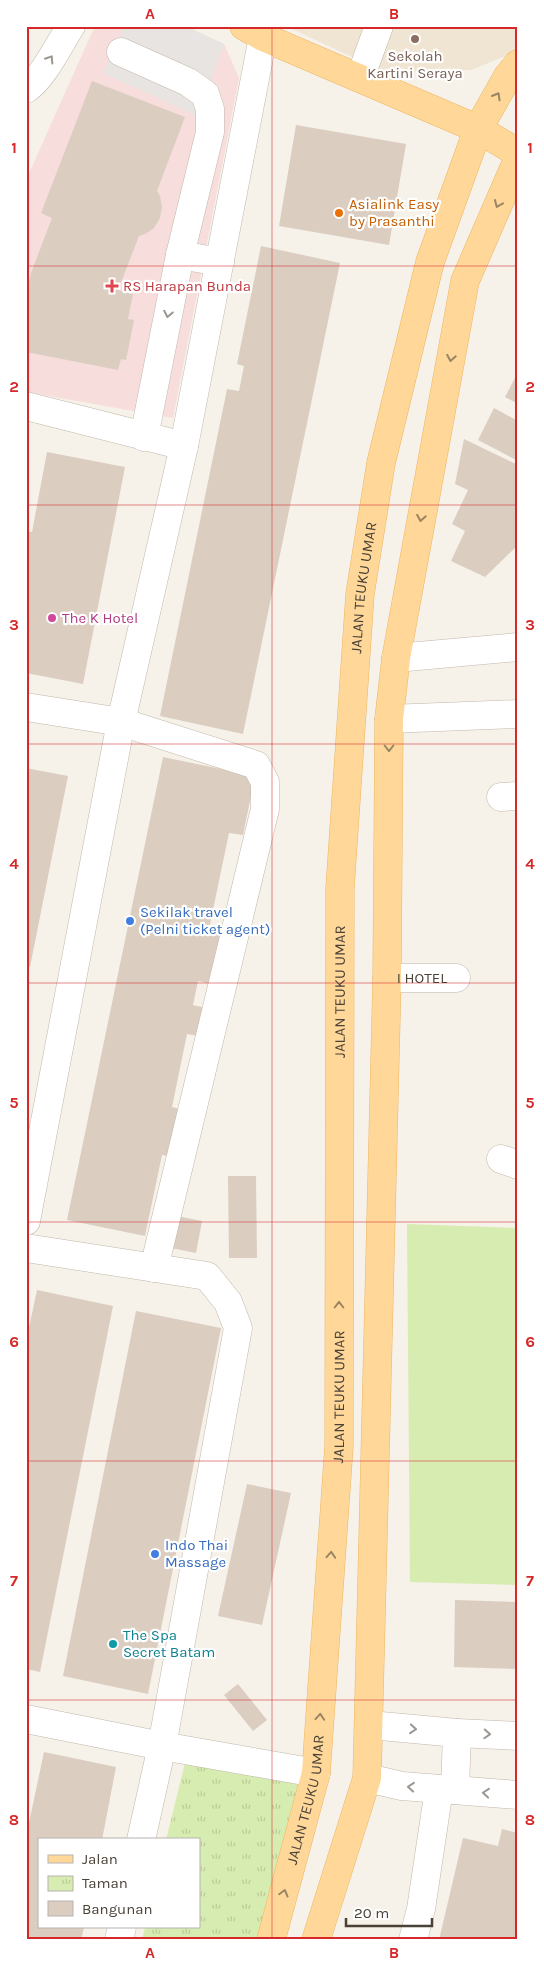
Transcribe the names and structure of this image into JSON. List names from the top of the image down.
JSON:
{
  "streets": {
    "main road": ["JALAN TEUKU UMAR"],
    "street": ["I HOTEL"]
  },
  "places": {
    "other": [
      "Sekolah Kartini Seraya",
      "Asialink Easy by Prasanthi",
      "The K Hotel",
      "Sekilak travel (Pelni ticket agent)",
      "Indo Thai Massage",
      "The Spa Secret Batam"
    ],
    "health": ["RS Harapan Bunda"]
  },
  "legend": ["Jalan", "Taman", "Bangunan"],
  "scale_bar": "20 m",
  "grid": {
    "columns": ["A", "B"],
    "rows": [
      "1",
      "2",
      "3",
      "4",
      "5",
      "6",
      "7",
      "8"
    ]
  }
}
